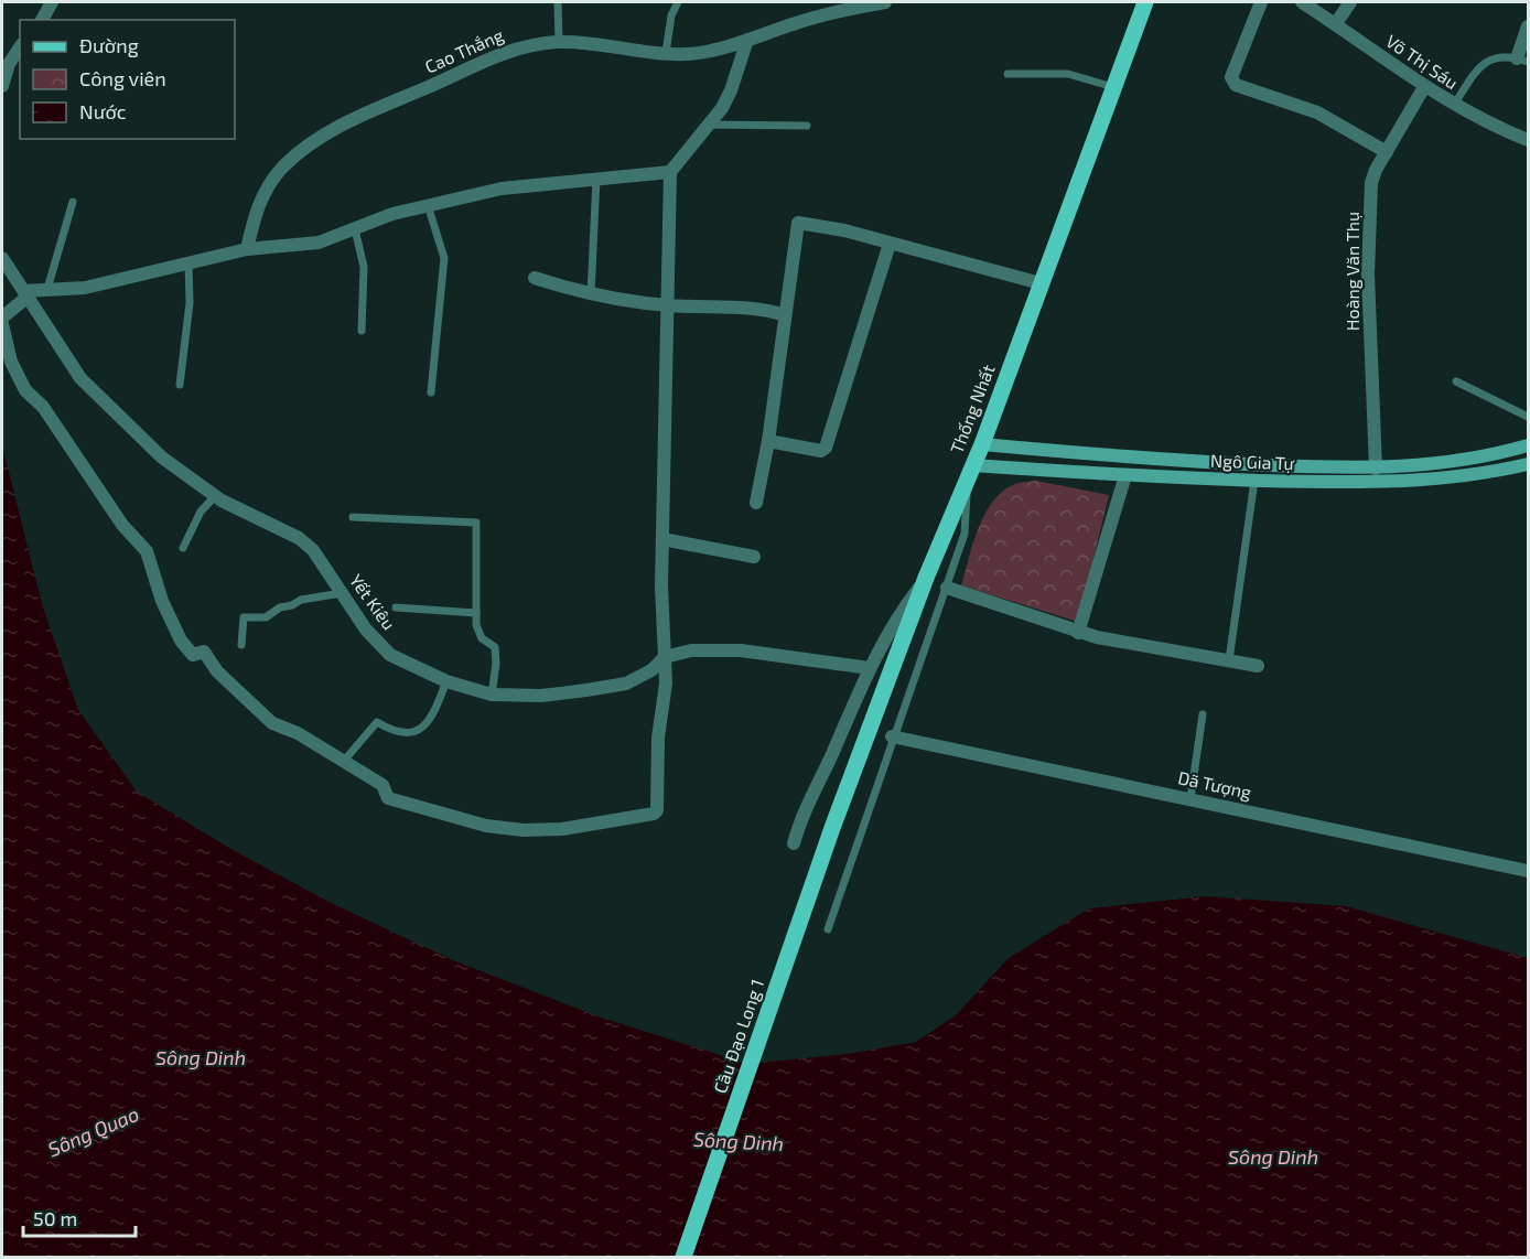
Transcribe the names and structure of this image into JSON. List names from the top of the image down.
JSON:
{
  "streets": {
    "main road": ["Thống Nhất", "Ngô Gia Tự", "Cầu Đạo Long 1"],
    "street": [
      "Cao Thắng",
      "Võ Thị Sáu",
      "Hoàng Văn Thụ",
      "Yết Kiêu",
      "Dã Tượng"
    ]
  },
  "crossings": [
    ["Võ Thị Sáu", "Hoàng Văn Thụ"],
    ["Hoàng Văn Thụ", "Ngô Gia Tự"],
    ["Thống Nhất", "Ngô Gia Tự"],
    ["Thống Nhất", "Cầu Đạo Long 1"]
  ],
  "water": ["Sông Dinh", "Sông Quao"],
  "legend": ["Đường", "Công viên", "Nước"],
  "scale_bar": "50 m"
}
